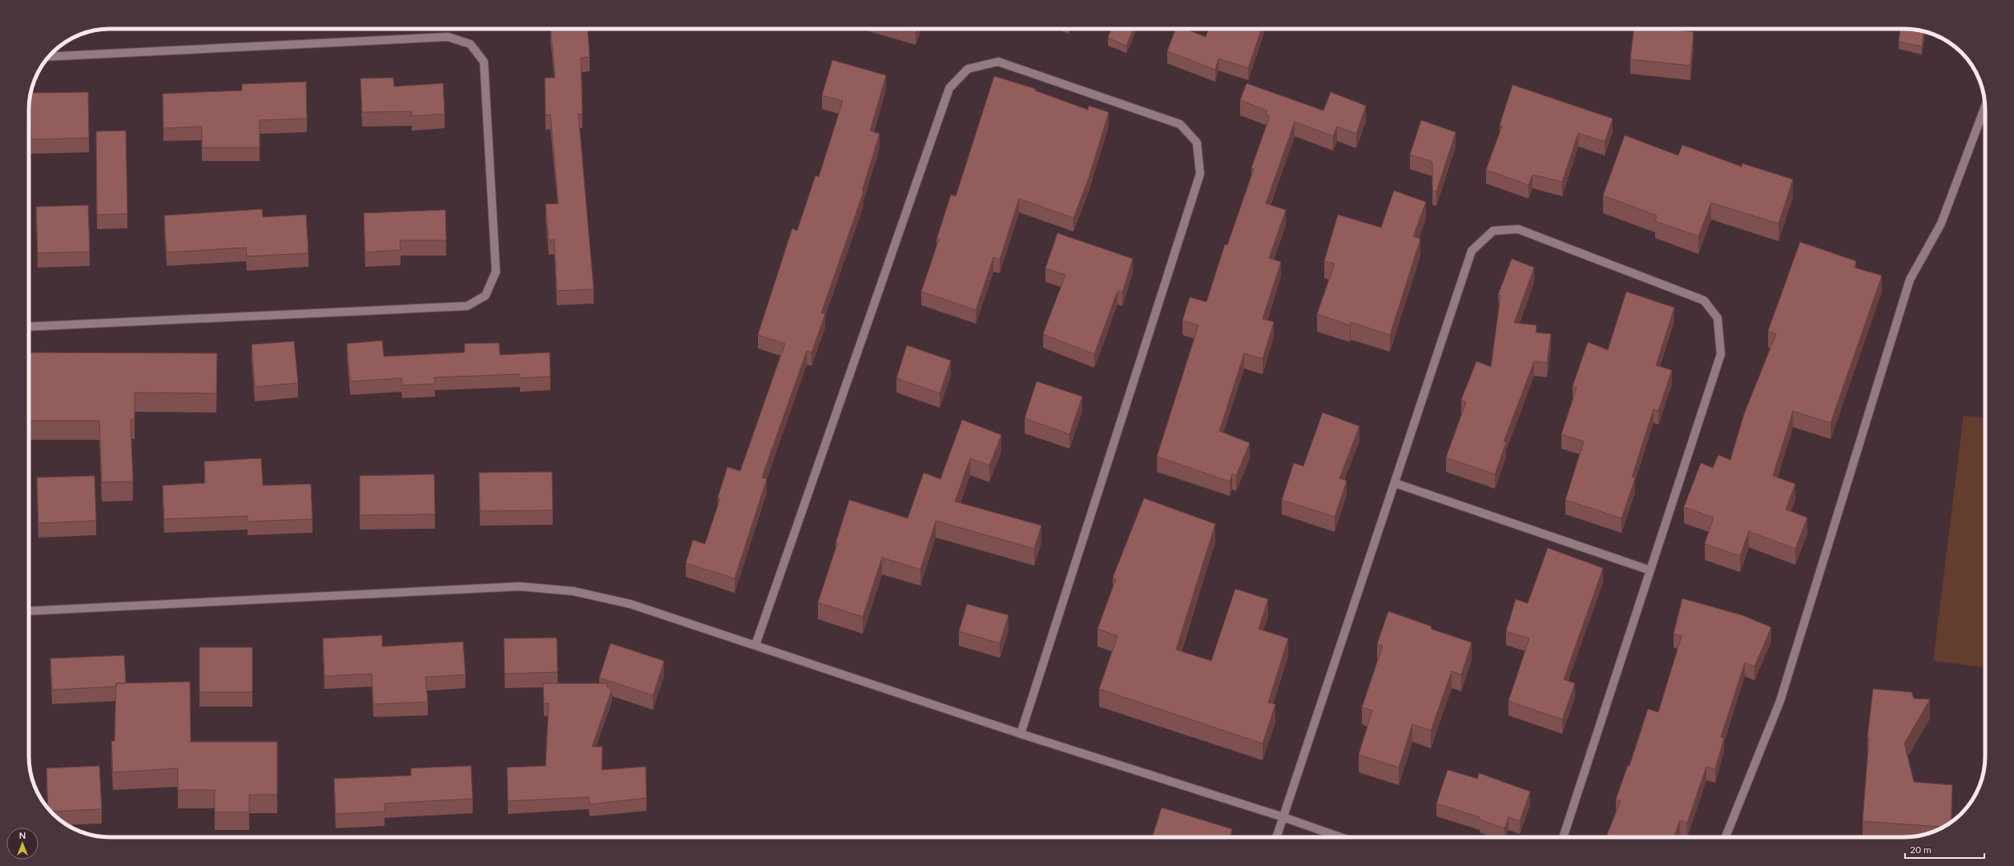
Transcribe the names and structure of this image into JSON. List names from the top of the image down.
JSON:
{
  "scale_bar": "20 m",
  "north": "top"
}
